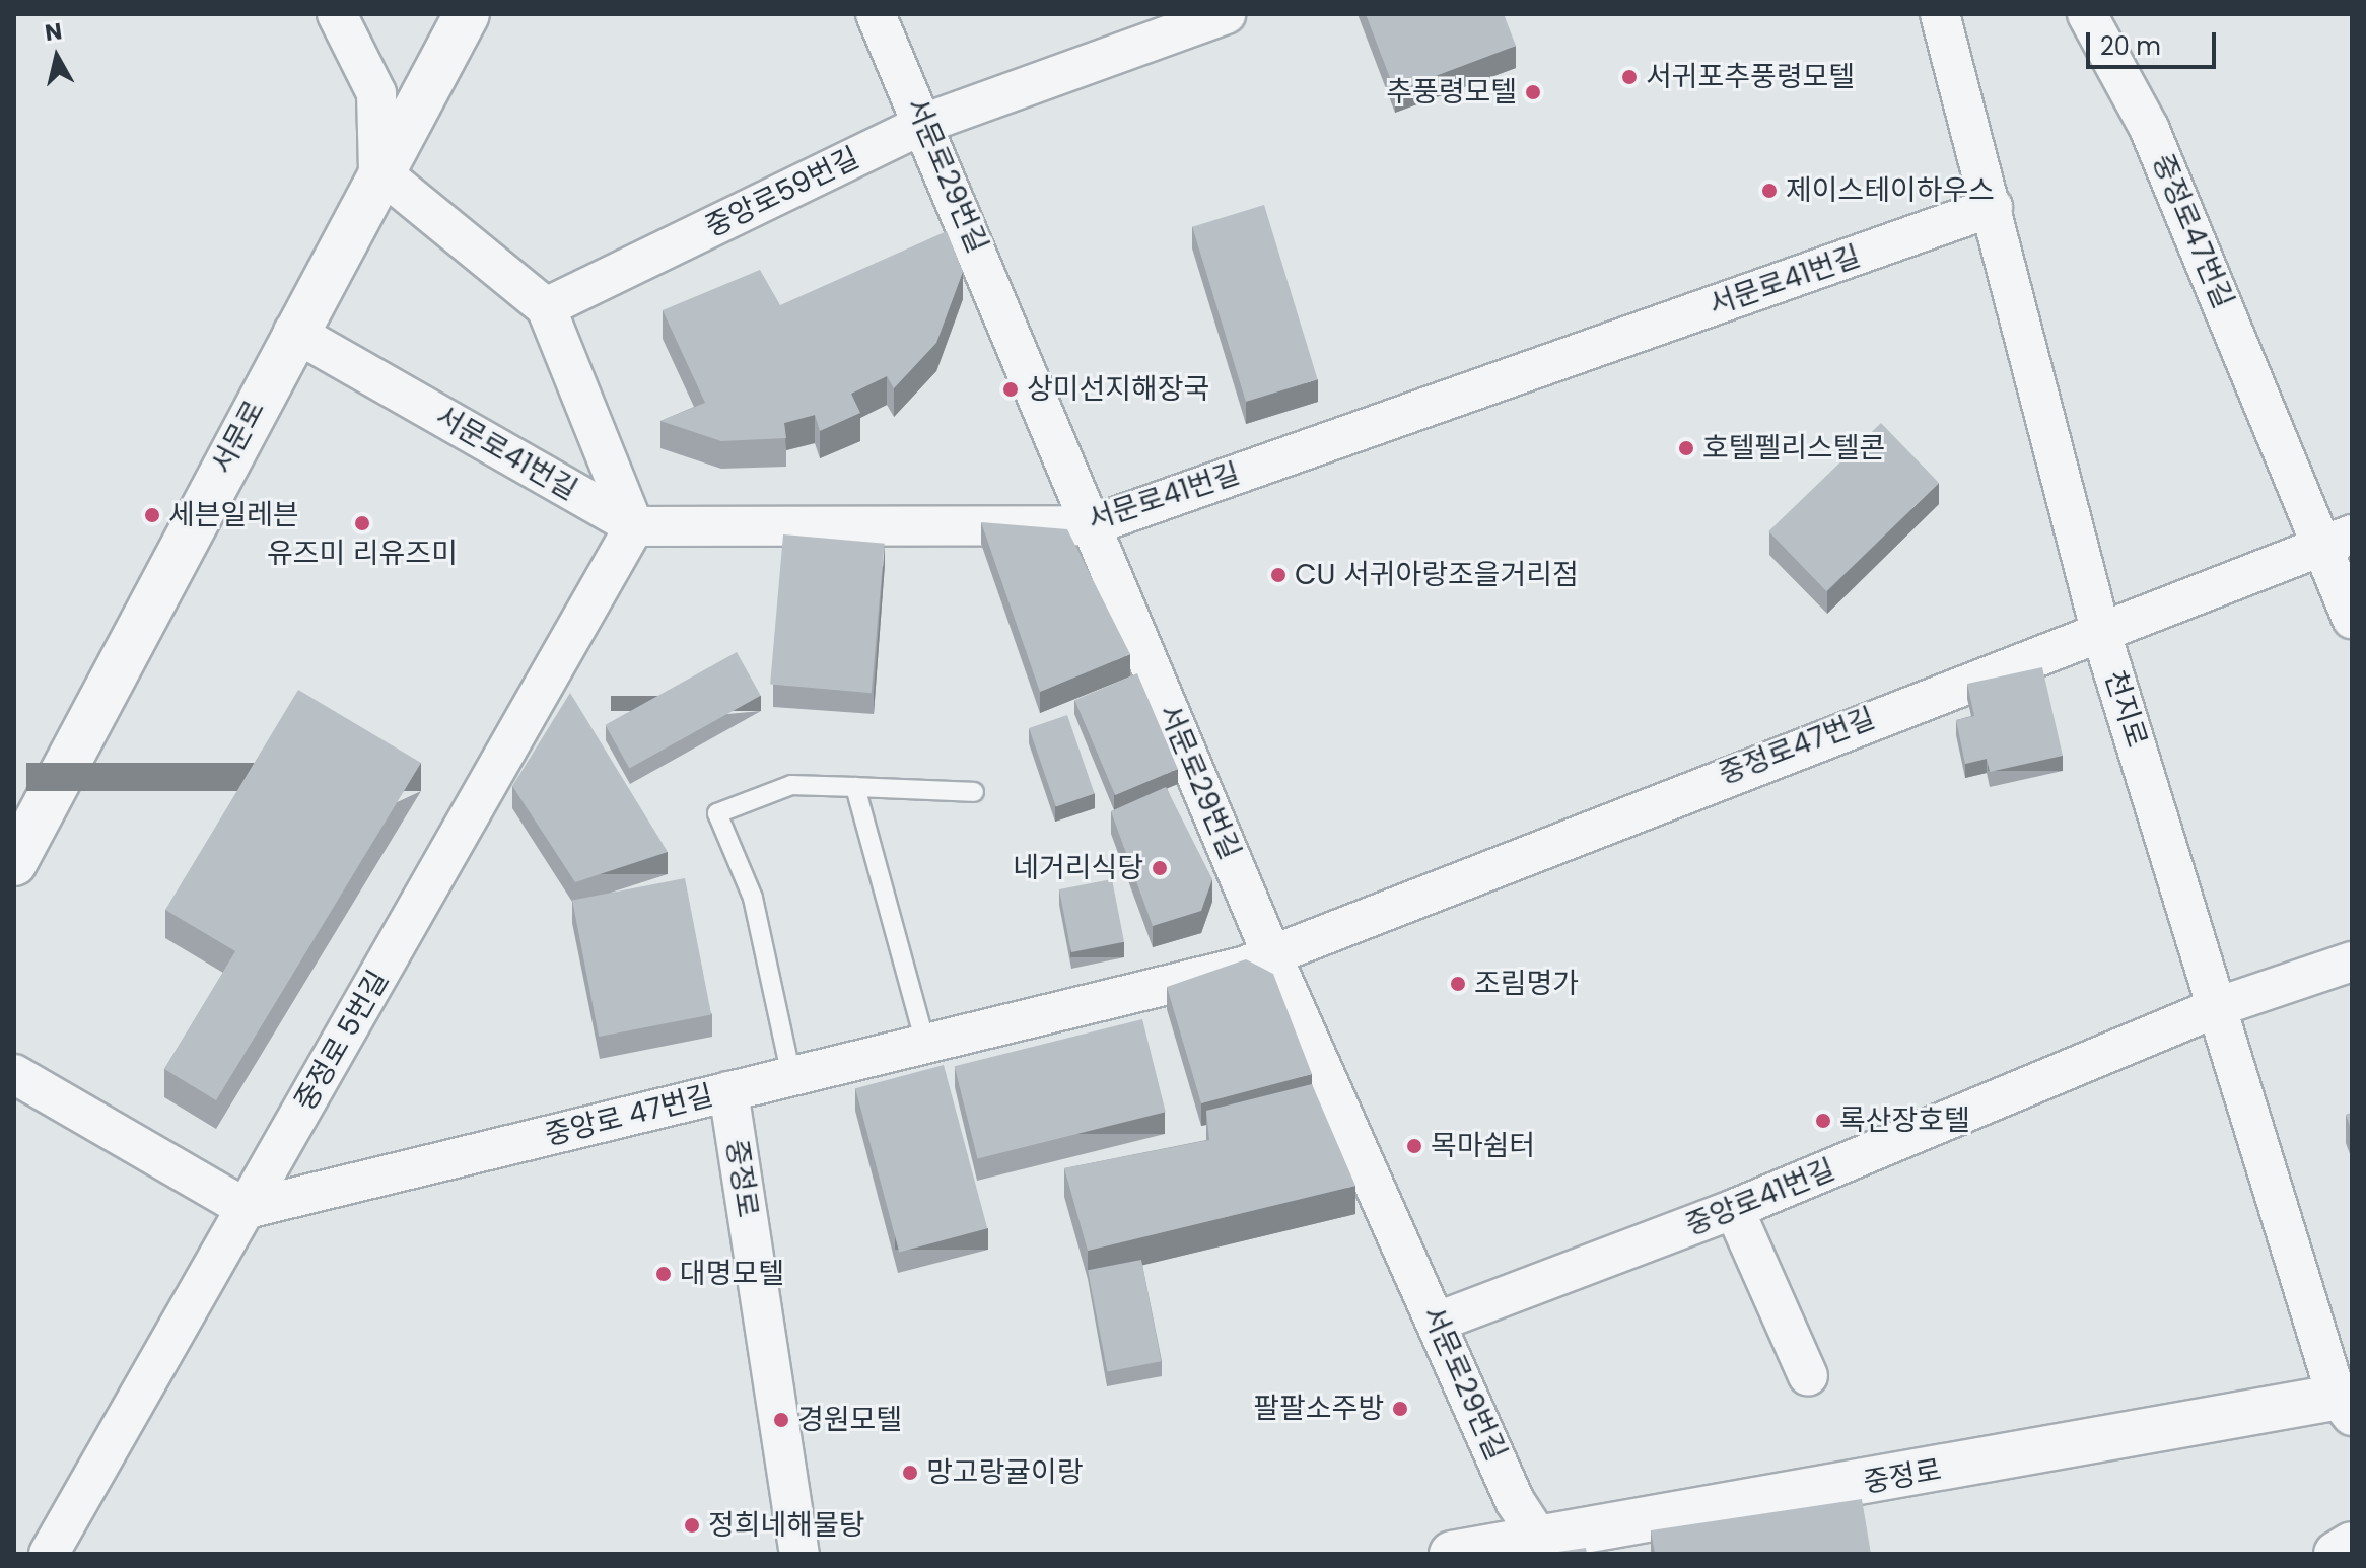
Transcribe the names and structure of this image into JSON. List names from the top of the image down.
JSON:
{
  "streets": {
    "street": [
      "서문로29번길",
      "중앙로59번길",
      "중정로47번길",
      "서문로41번길",
      "서문로",
      "천지로",
      "중정로 5번길",
      "중앙로 47번길",
      "중정로",
      "중앙로41번길"
    ]
  },
  "crossings": [
    ["서문로29번길", "중앙로59번길"],
    ["서문로29번길", "중정로47번길"],
    ["서문로29번길", "서문로41번길"],
    ["서문로29번길", "중앙로 47번길"],
    ["서문로29번길", "중정로"],
    ["서문로29번길", "중앙로41번길"],
    ["중정로47번길", "천지로"],
    ["중정로47번길", "중앙로 47번길"],
    ["서문로41번길", "서문로"],
    ["서문로41번길", "천지로"],
    ["서문로41번길", "중정로 5번길"],
    ["천지로", "중정로"],
    ["천지로", "중앙로41번길"],
    ["중정로 5번길", "중앙로 47번길"],
    ["중앙로 47번길", "중정로"]
  ],
  "places": [
    "서귀포추풍령모텔",
    "추풍령모텔",
    "제이스테이하우스",
    "상미선지해장국",
    "호텔펠리스텔콘",
    "세븐일레븐",
    "유즈미 리유즈미",
    "CU 서귀아랑조을거리점",
    "네거리식당",
    "조림명가",
    "록산장호텔",
    "목마쉼터",
    "대명모텔",
    "팔팔소주방",
    "경원모텔",
    "망고랑귤이랑",
    "정희네해물탕"
  ],
  "scale_bar": "20 m",
  "north": "top"
}
